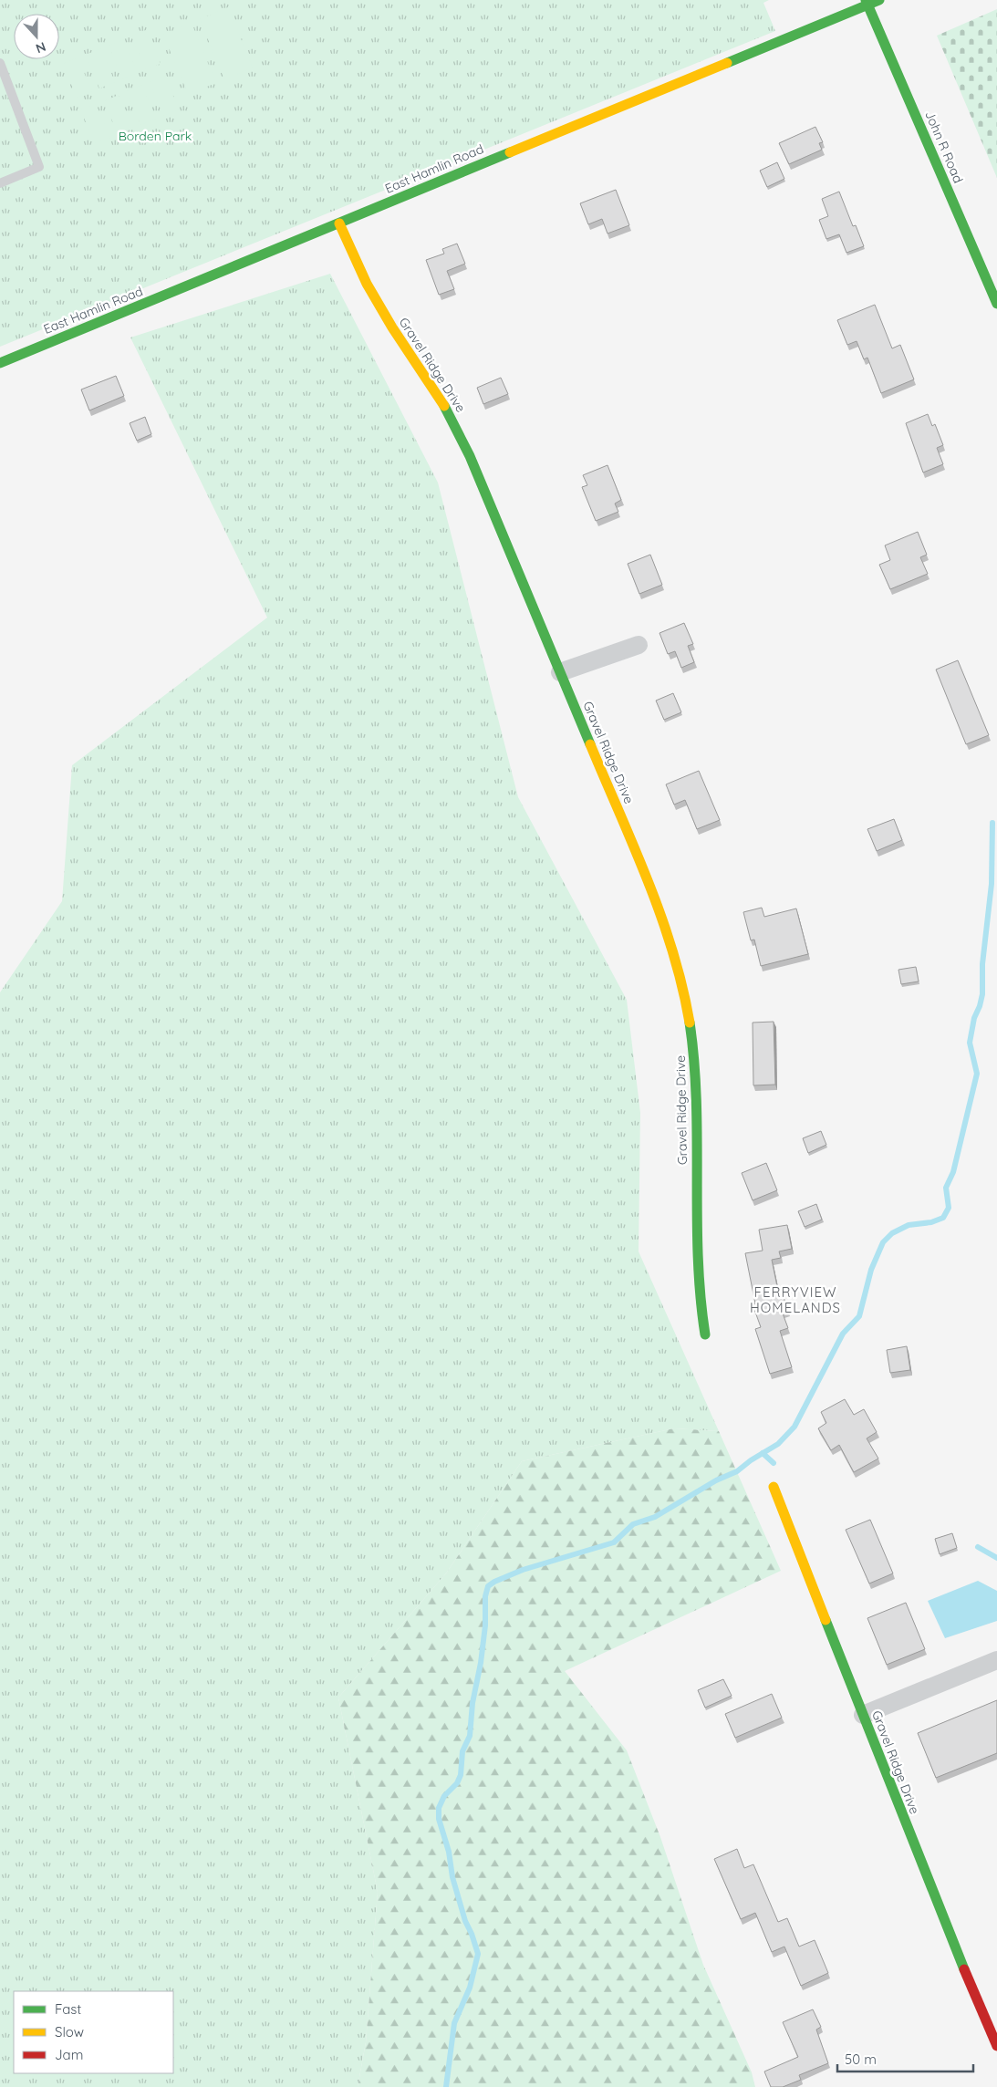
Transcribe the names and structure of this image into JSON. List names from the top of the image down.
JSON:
{
  "streets": {
    "street": ["John R Road", "East Hamlin Road", "Gravel Ridge Drive"]
  },
  "crossings": [
    ["John R Road", "East Hamlin Road"],
    ["East Hamlin Road", "Gravel Ridge Drive"]
  ],
  "districts": ["FERRYVIEW HOMELANDS"],
  "parks": ["Borden Park"],
  "legend": ["Fast", "Slow", "Jam"],
  "scale_bar": "50 m",
  "north": "bottom"
}
